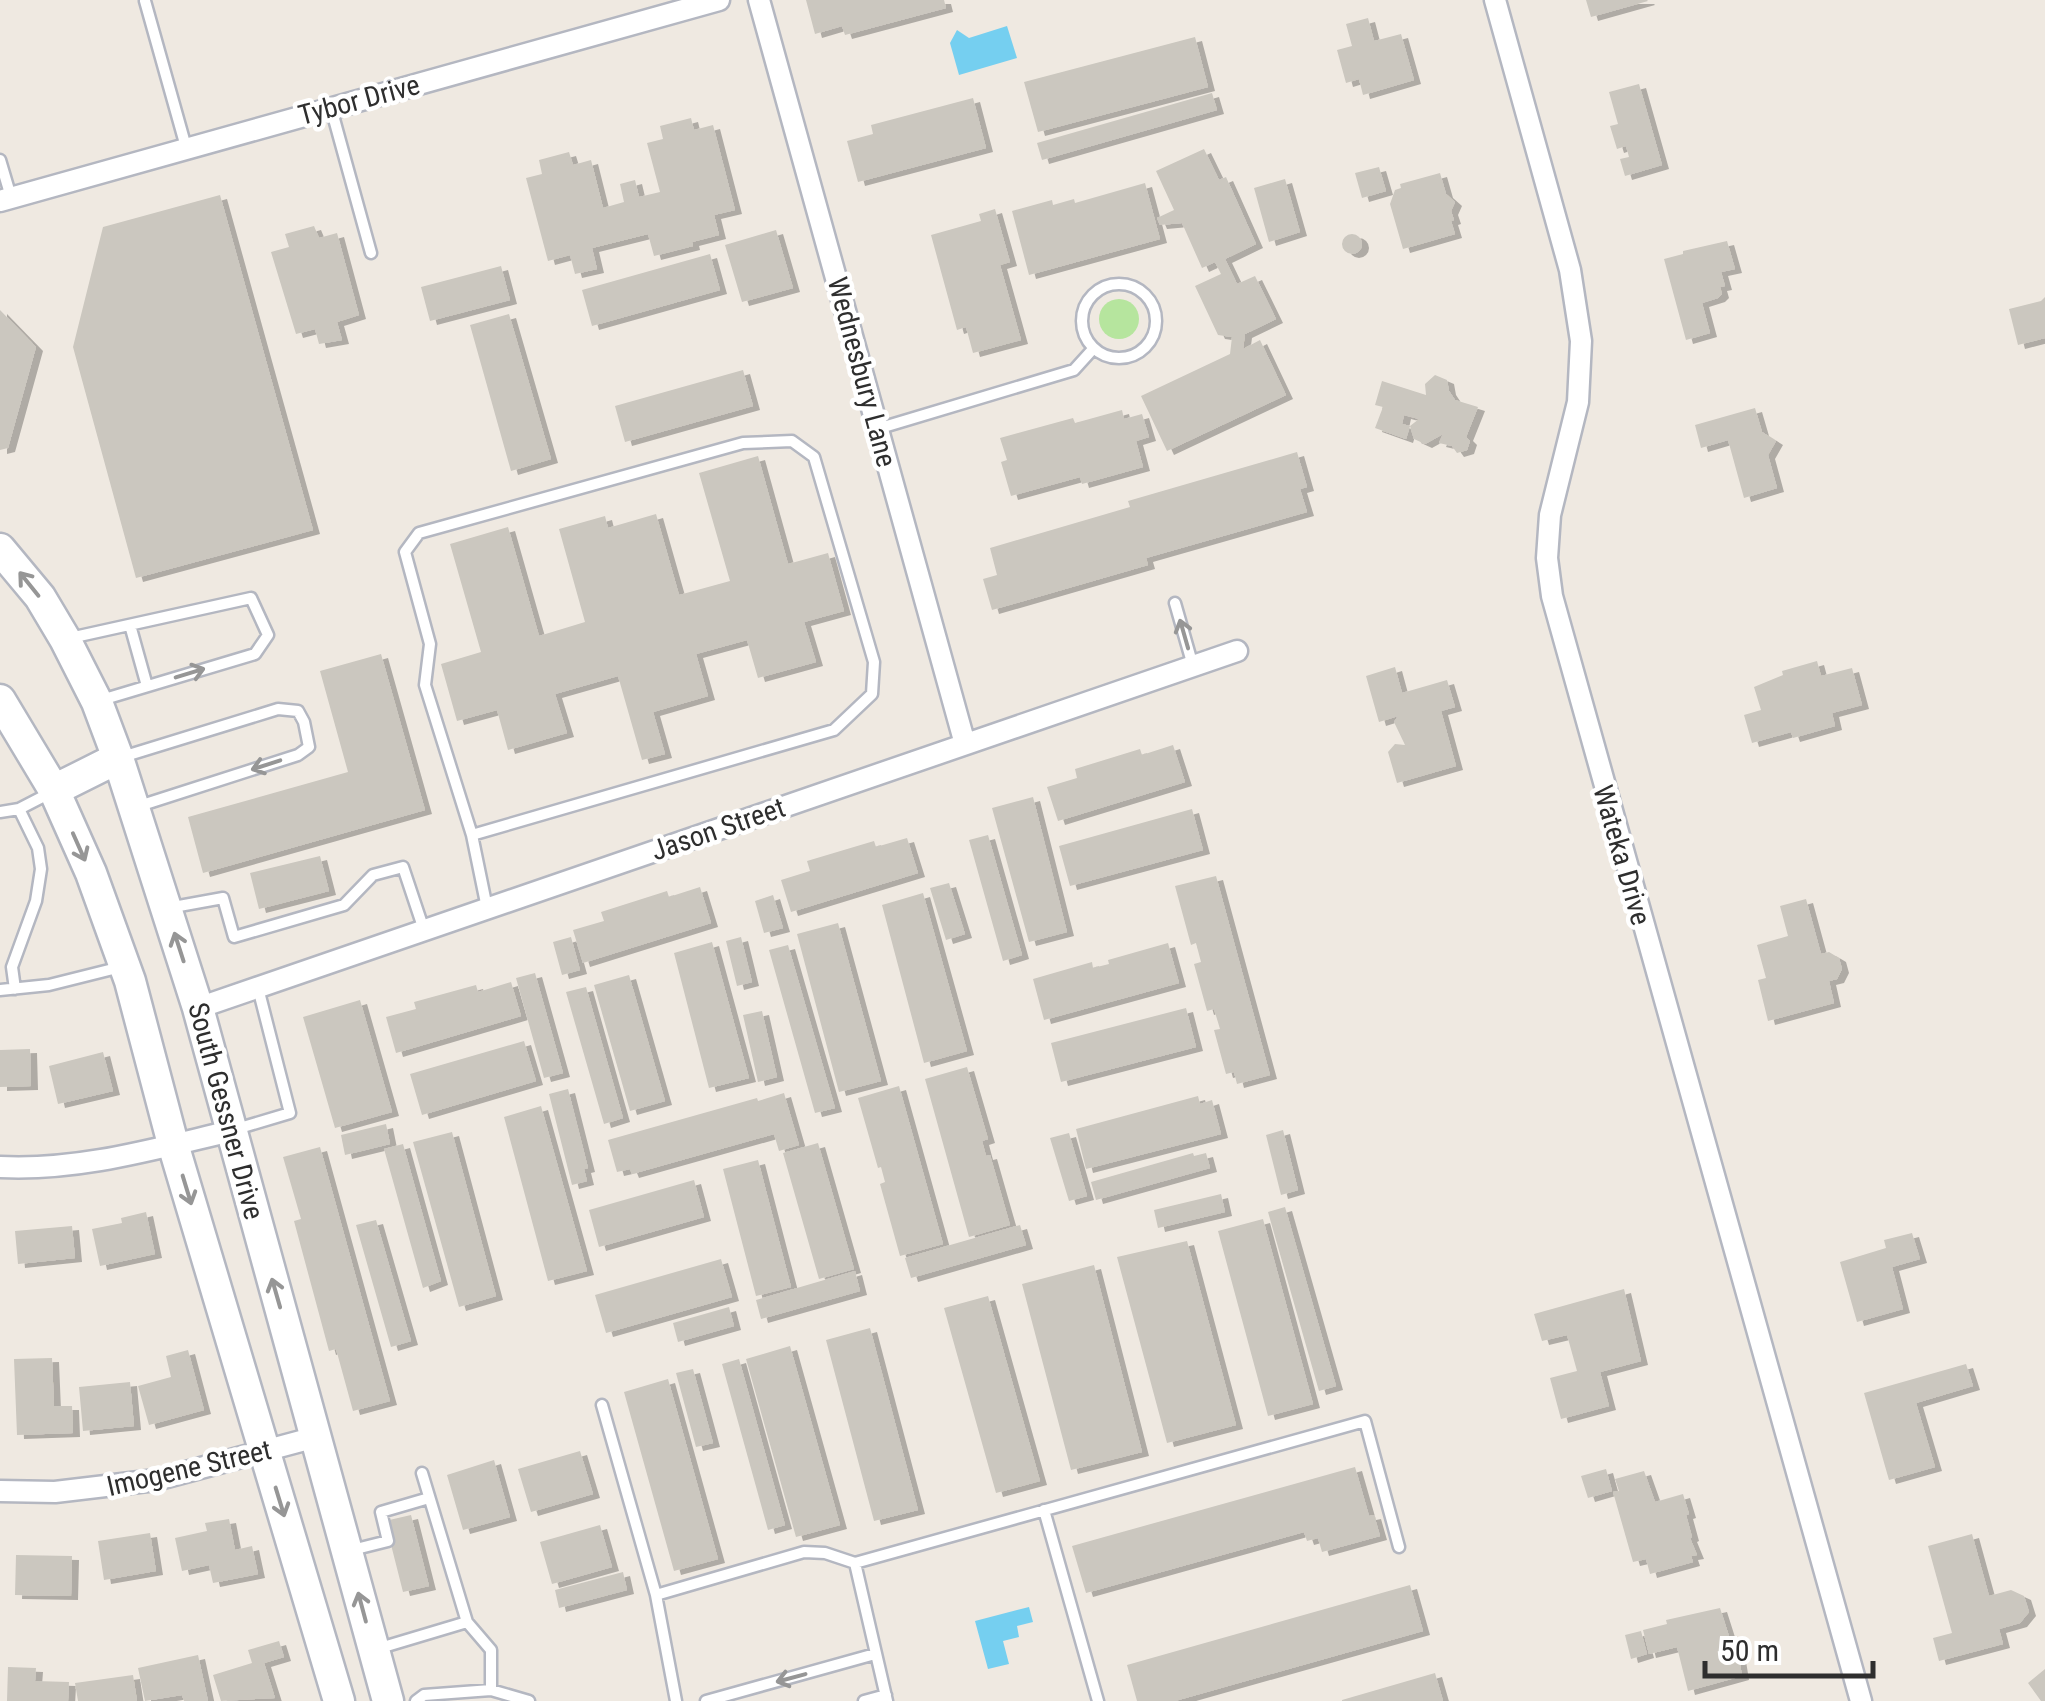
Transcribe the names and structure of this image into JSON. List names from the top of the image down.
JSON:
{
  "streets": {
    "main road": ["South Gessner Drive"],
    "street": [
      "Tybor Drive",
      "Wednesbury Lane",
      "Jason Street",
      "Wateka Drive",
      "Imogene Street"
    ]
  },
  "crossings": [
    ["Wednesbury Lane", "Jason Street"],
    ["Jason Street", "South Gessner Drive"],
    ["South Gessner Drive", "Imogene Street"]
  ],
  "scale_bar": "50 m"
}
